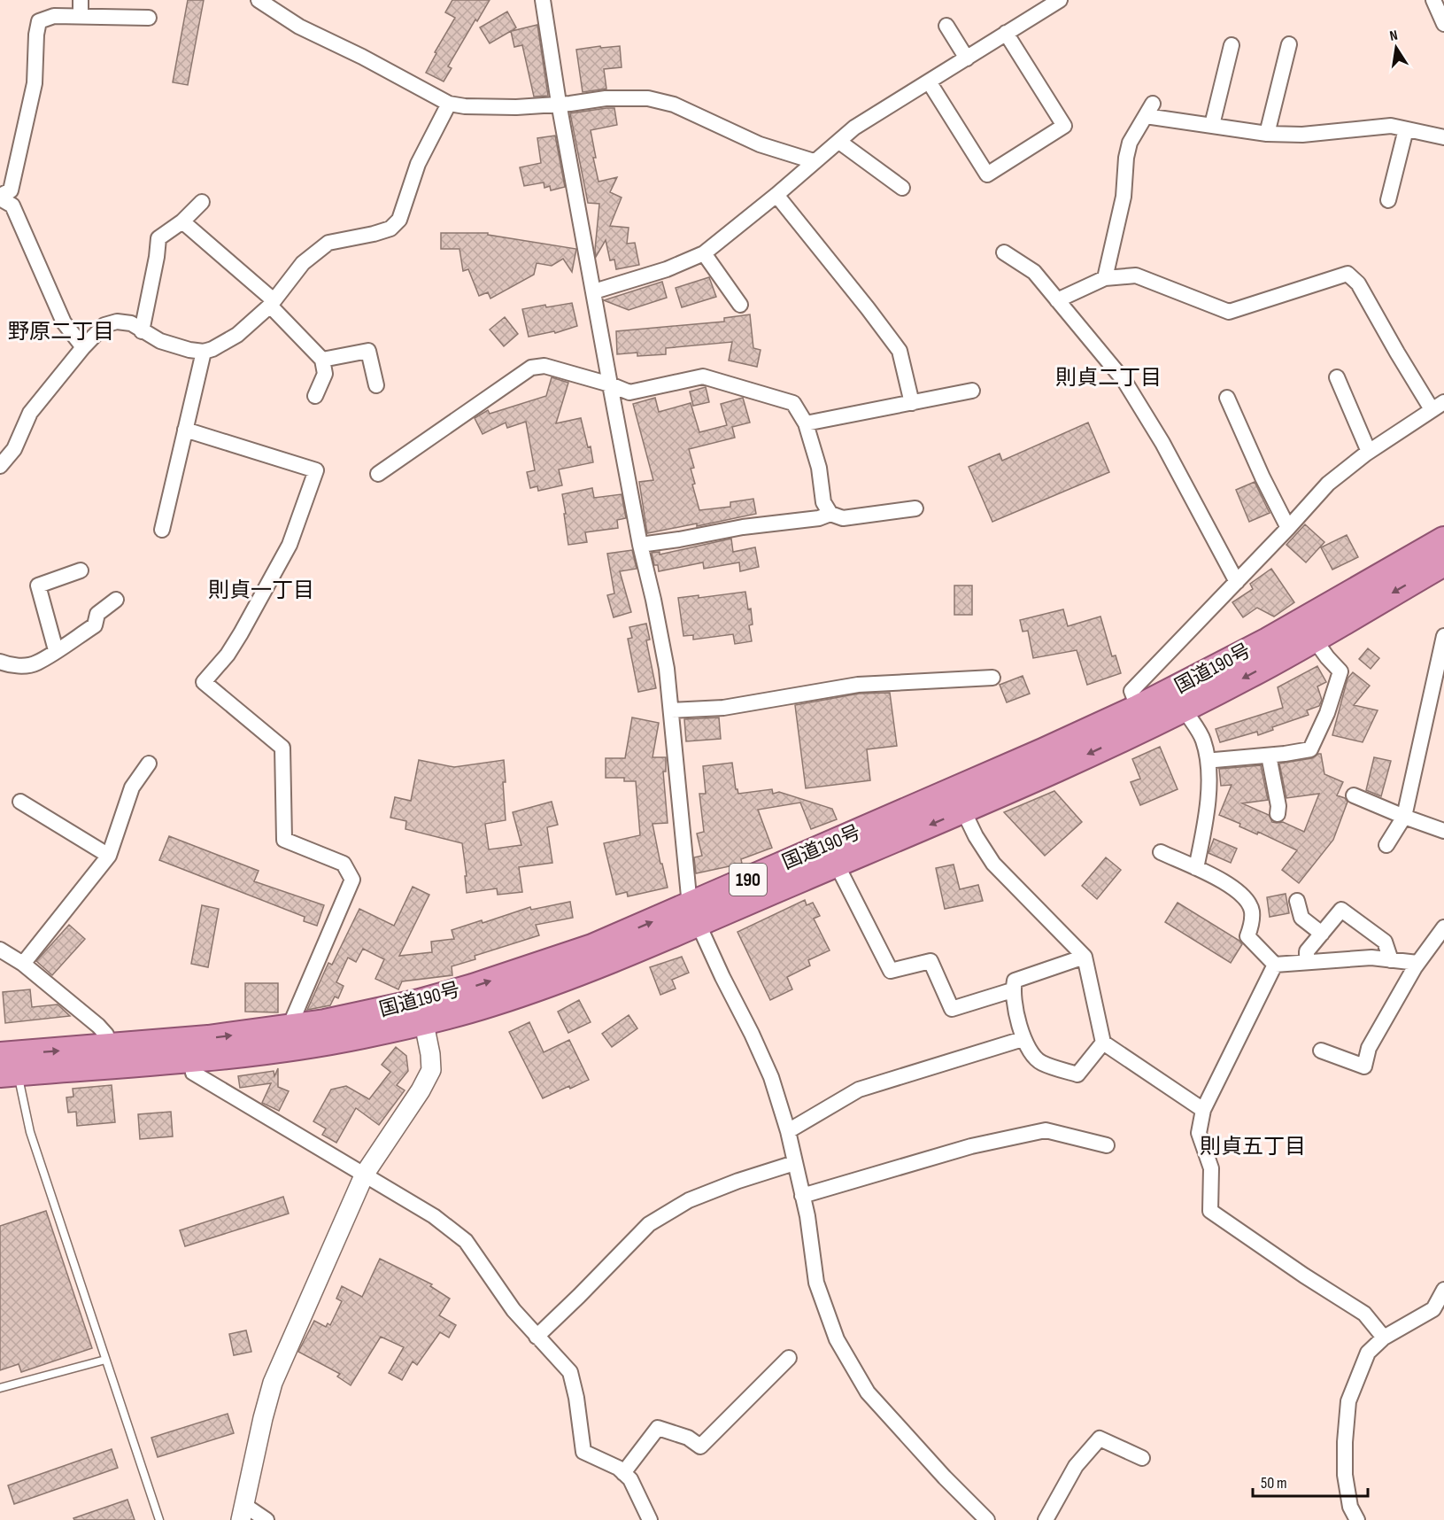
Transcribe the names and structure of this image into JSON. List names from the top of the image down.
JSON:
{
  "streets": {
    "highway": ["国道190号", "190"]
  },
  "districts": [
    "野原二丁目",
    "則貞二丁目",
    "則貞一丁目",
    "則貞五丁目"
  ],
  "scale_bar": "50 m",
  "north": "top"
}
